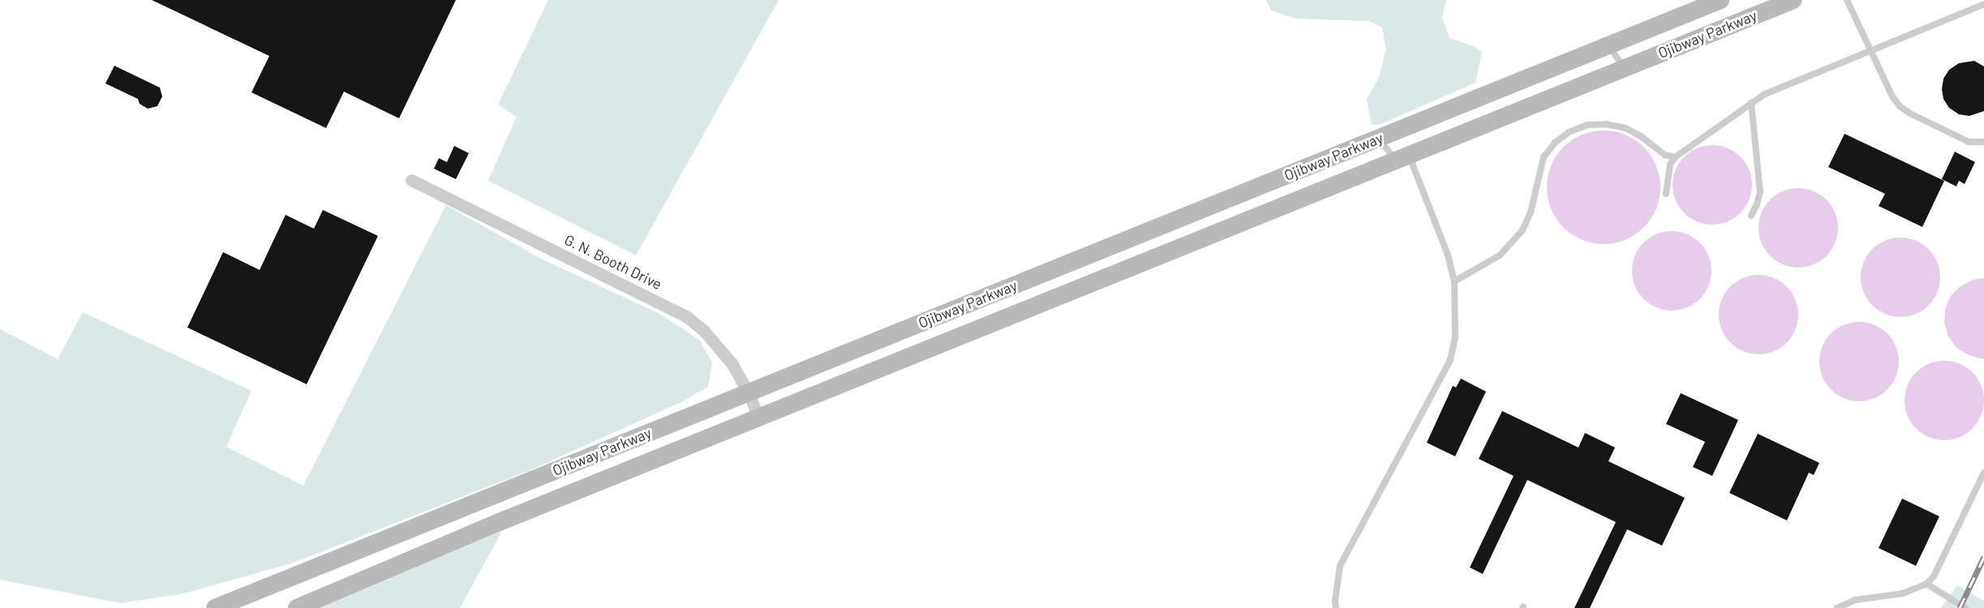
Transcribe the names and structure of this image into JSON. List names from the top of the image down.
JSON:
{
  "streets": {
    "main road": ["Ojibway Parkway"],
    "street": ["G. N. Booth Drive"]
  },
  "crossings": [
    ["Ojibway Parkway", "G. N. Booth Drive"]
  ]
}
